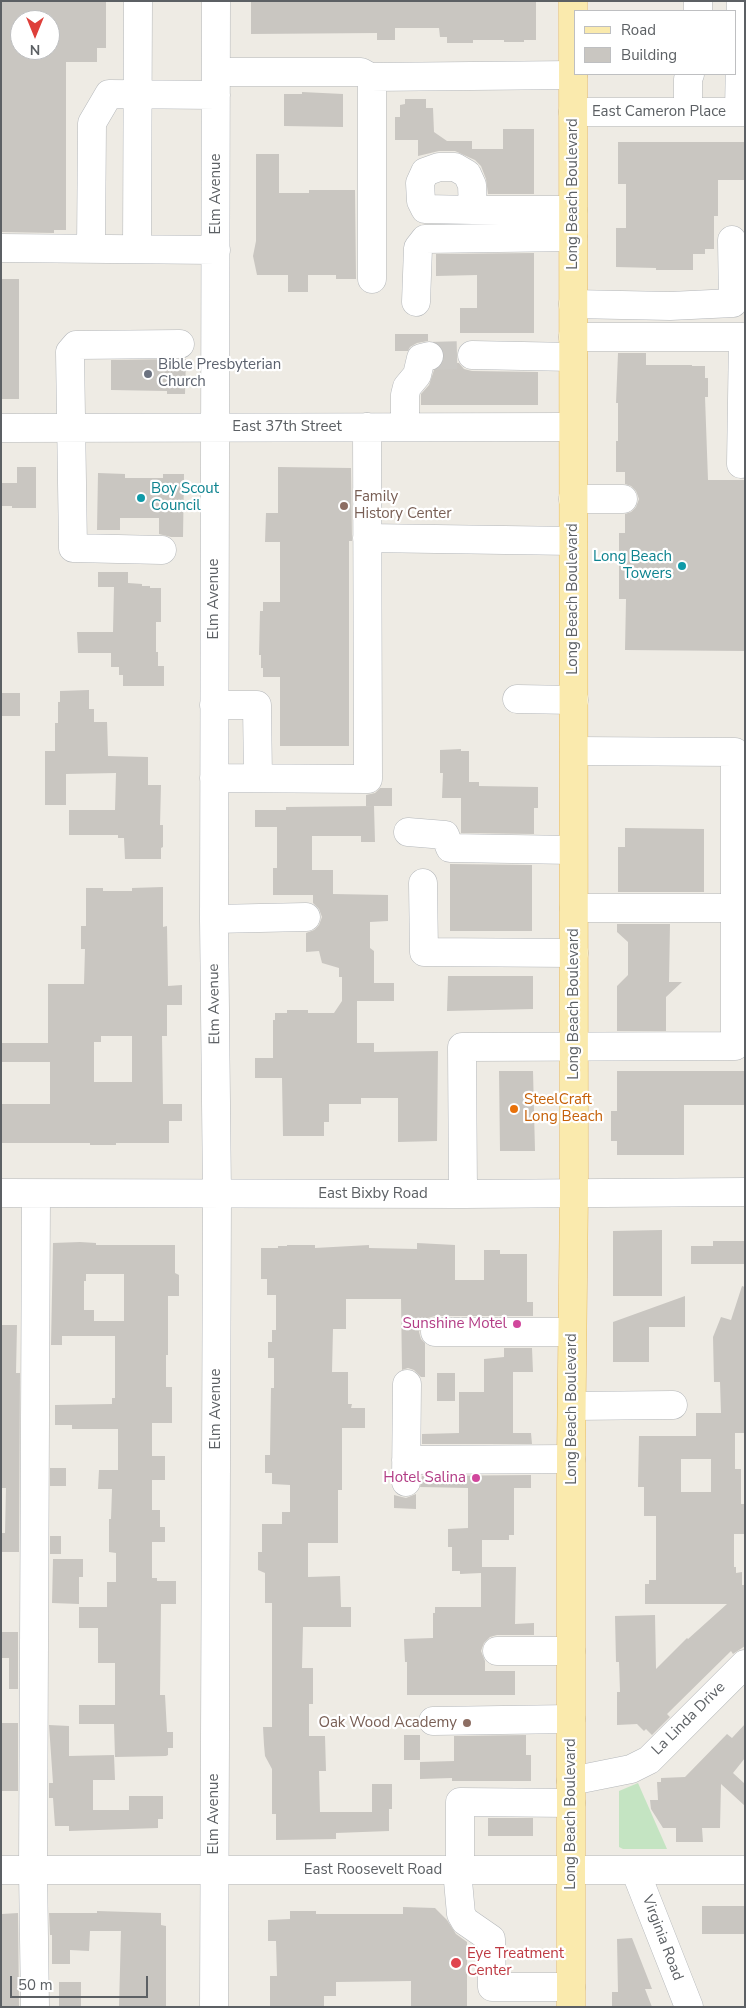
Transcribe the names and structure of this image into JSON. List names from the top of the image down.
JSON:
{
  "streets": {
    "main road": ["Long Beach Boulevard"],
    "street": [
      "East Cameron Place",
      "Elm Avenue",
      "East 37th Street",
      "East Bixby Road",
      "La Linda Drive",
      "East Roosevelt Road",
      "Virginia Road"
    ]
  },
  "crossings": [
    ["East Cameron Place", "Long Beach Boulevard"],
    ["Elm Avenue", "East 37th Street"],
    ["Elm Avenue", "East Bixby Road"],
    ["Elm Avenue", "East Roosevelt Road"],
    ["Long Beach Boulevard", "East 37th Street"],
    ["Long Beach Boulevard", "East Bixby Road"],
    ["Long Beach Boulevard", "La Linda Drive"],
    ["Long Beach Boulevard", "East Roosevelt Road"],
    ["La Linda Drive", "East Roosevelt Road"],
    ["East Roosevelt Road", "Virginia Road"]
  ],
  "places": [
    "Bible Presbyterian Church",
    "Boy Scout Council",
    "Family History Center",
    "Long Beach Towers",
    "SteelCraft Long Beach",
    "Sunshine Motel",
    "Hotel Salina",
    "Oak Wood Academy",
    "Eye Treatment Center"
  ],
  "legend": ["Road", "Building"],
  "scale_bar": "50 m",
  "north": "bottom"
}
